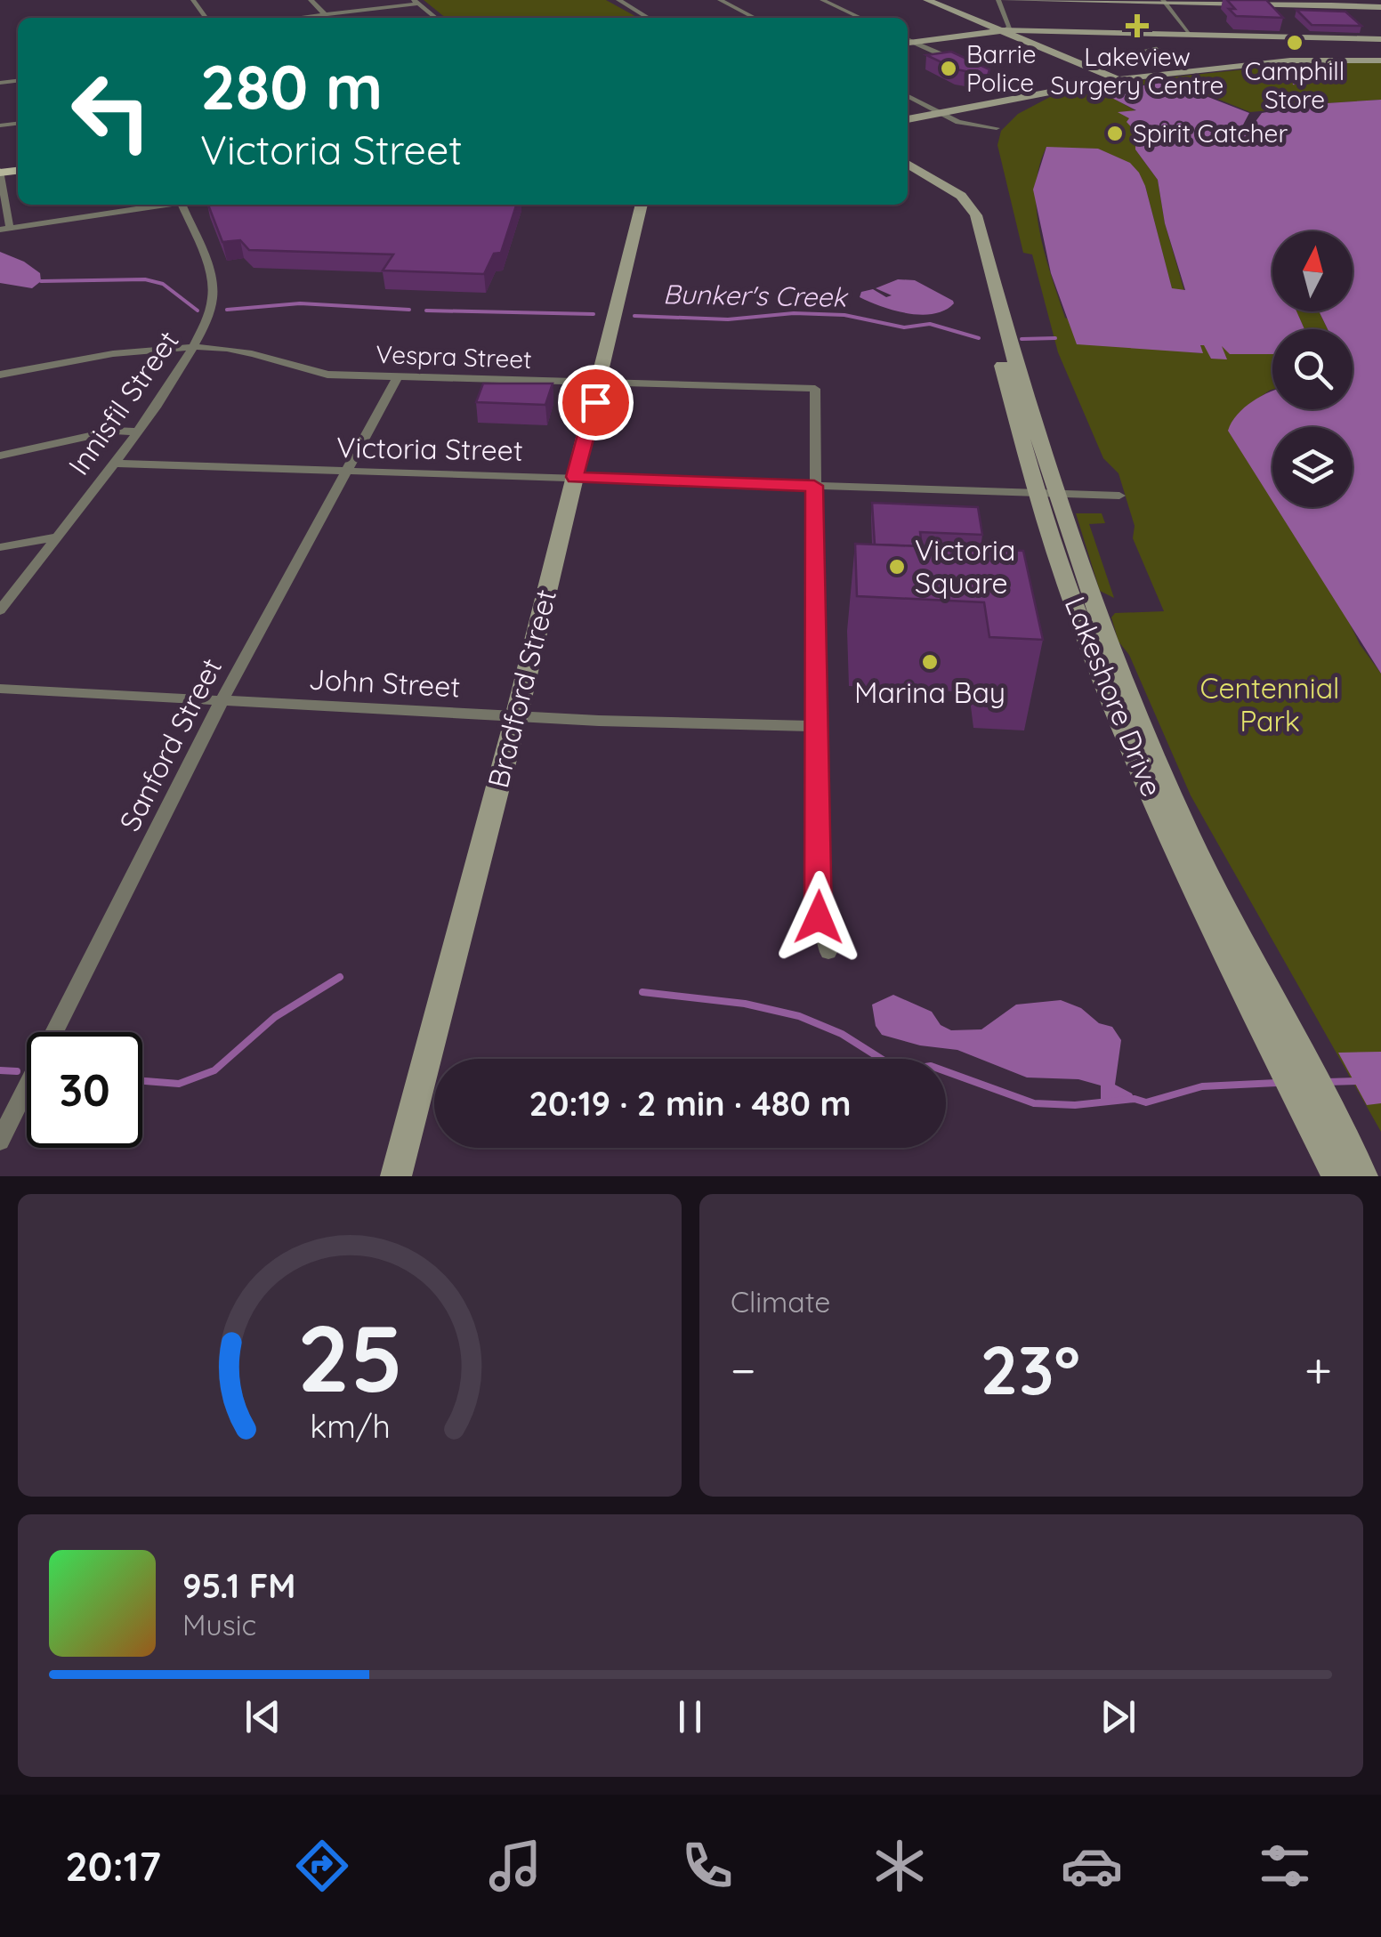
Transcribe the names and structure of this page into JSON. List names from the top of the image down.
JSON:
{
  "streets": {
    "main road": ["Bradford Street"],
    "street": [
      "Vespra Street",
      "Innisfil Street",
      "Victoria Street",
      "John Street",
      "Sanford Street"
    ]
  },
  "crossings": [
    ["Vespra Street", "Innisfil Street"],
    ["Vespra Street", "Victoria Street"],
    ["Vespra Street", "Bradford Street"],
    ["Vespra Street", "Sanford Street"],
    ["Innisfil Street", "Victoria Street"],
    ["Victoria Street", "Bradford Street"],
    ["Victoria Street", "Sanford Street"],
    ["John Street", "Bradford Street"],
    ["John Street", "Sanford Street"]
  ],
  "water": ["Bunker's Creek"],
  "parks": ["Centennial Park"],
  "places": {
    "health": ["Lakeview Surgery Centre"],
    "other": [
      "Camphill Store",
      "Barrie Police",
      "Spirit Catcher",
      "Victoria Square",
      "Marina Bay"
    ]
  },
  "north": "top",
  "page": {
    "turn": ["280 m", "Victoria Street"],
    "limit": "30",
    "trip": "20:19 · 2 min · 480 m",
    "tile": "Climate",
    "heat": ["−", "23°", "+"],
    "song": ["95.1 FM", "Music"],
    "tabs": "20:17",
    "gauge": ["25", "km/h"]
  }
}
